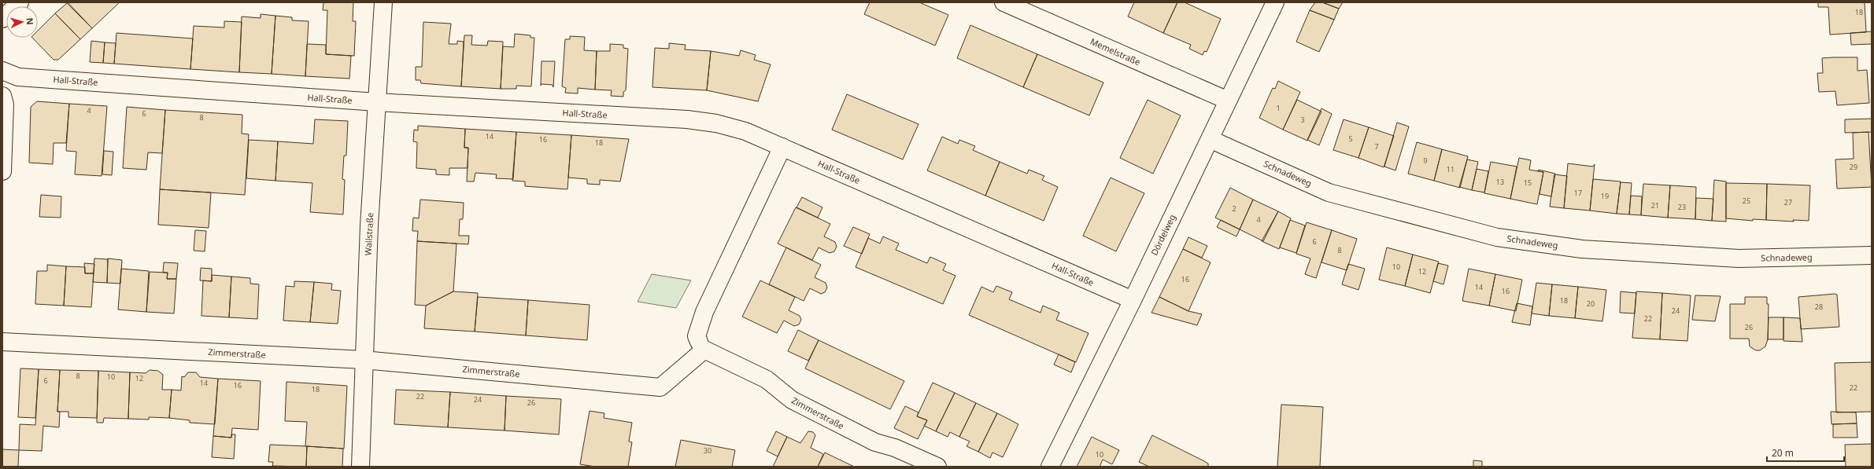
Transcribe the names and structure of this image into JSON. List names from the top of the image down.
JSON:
{
  "streets": {
    "street": [
      "Memelstraße",
      "Hall-Straße",
      "Schnadeweg",
      "Wallstraße",
      "Dördelweg",
      "Zimmerstraße"
    ]
  },
  "crossings": [
    ["Memelstraße", "Dördelweg"],
    ["Hall-Straße", "Wallstraße"],
    ["Hall-Straße", "Dördelweg"],
    ["Schnadeweg", "Dördelweg"],
    ["Wallstraße", "Zimmerstraße"]
  ],
  "house_numbers": [
    "18",
    "1",
    "4",
    "6",
    "8",
    "3",
    "14",
    "5",
    "16",
    "18",
    "7",
    "9",
    "29",
    "11",
    "13",
    "15",
    "17",
    "19",
    "25",
    "27",
    "21",
    "23",
    "2",
    "4",
    "6",
    "8",
    "10",
    "12",
    "16",
    "14",
    "16",
    "18",
    "20",
    "28",
    "24",
    "22",
    "26",
    "8",
    "10",
    "12",
    "6",
    "14",
    "16",
    "22",
    "18",
    "22",
    "24",
    "26",
    "30",
    "10"
  ],
  "scale_bar": "20 m",
  "north": "right"
}
